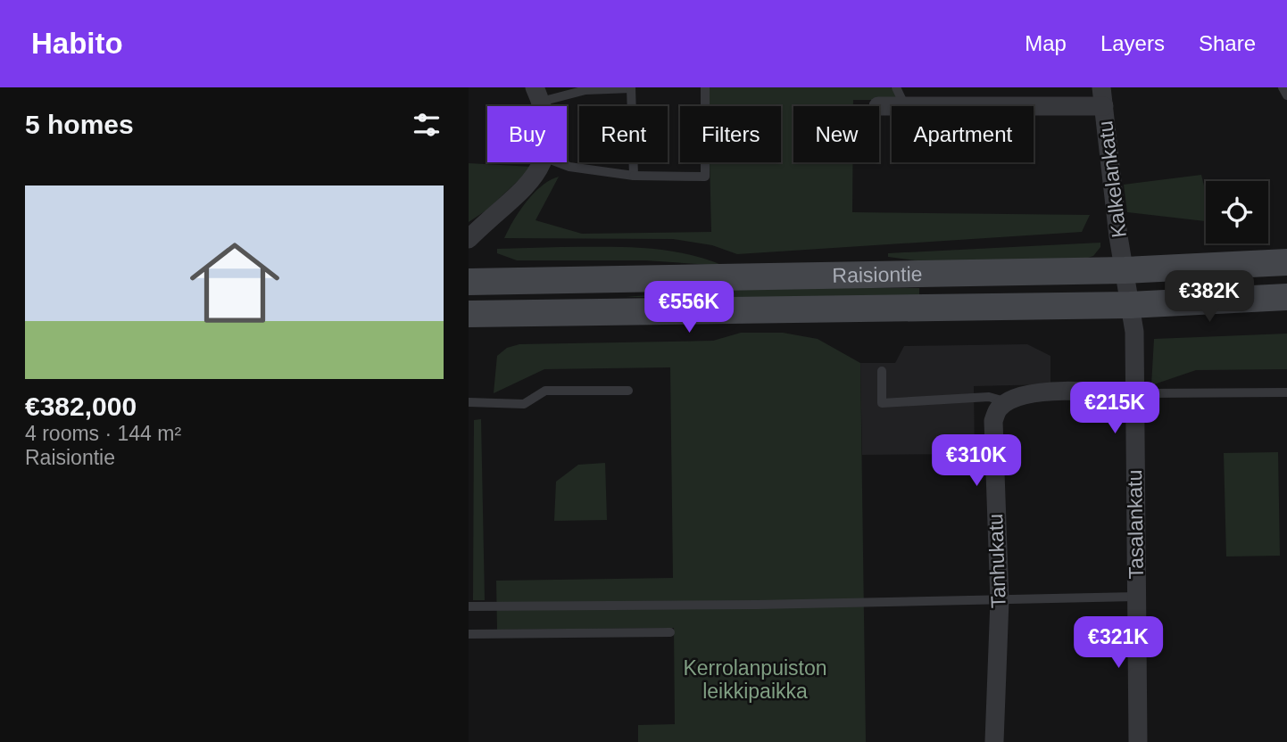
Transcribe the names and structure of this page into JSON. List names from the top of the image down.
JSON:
{
  "streets": {
    "main road": ["Raisiontie"],
    "street": ["Kalkelankatu", "Tasalankatu", "Tanhukatu"]
  },
  "crossings": [
    ["Kalkelankatu", "Raisiontie"],
    ["Kalkelankatu", "Tasalankatu"],
    ["Raisiontie", "Tasalankatu"]
  ],
  "parks": ["Kerrolanpuiston leikkipaikka"],
  "page": {
    "header": "Habito",
    "nav": ["Map", "Layers", "Share"],
    "heading": "5 homes",
    "chip": [
      "Buy",
      "Rent",
      "Filters",
      "New",
      "Apartment"
    ],
    "list": [
      {
        "name": "€382,000",
        "note": "4 rooms · 144 m² · Raisiontie"
      }
    ],
    "price": [
      "€382K",
      "€556K",
      "€215K",
      "€310K",
      "€321K"
    ]
  }
}
